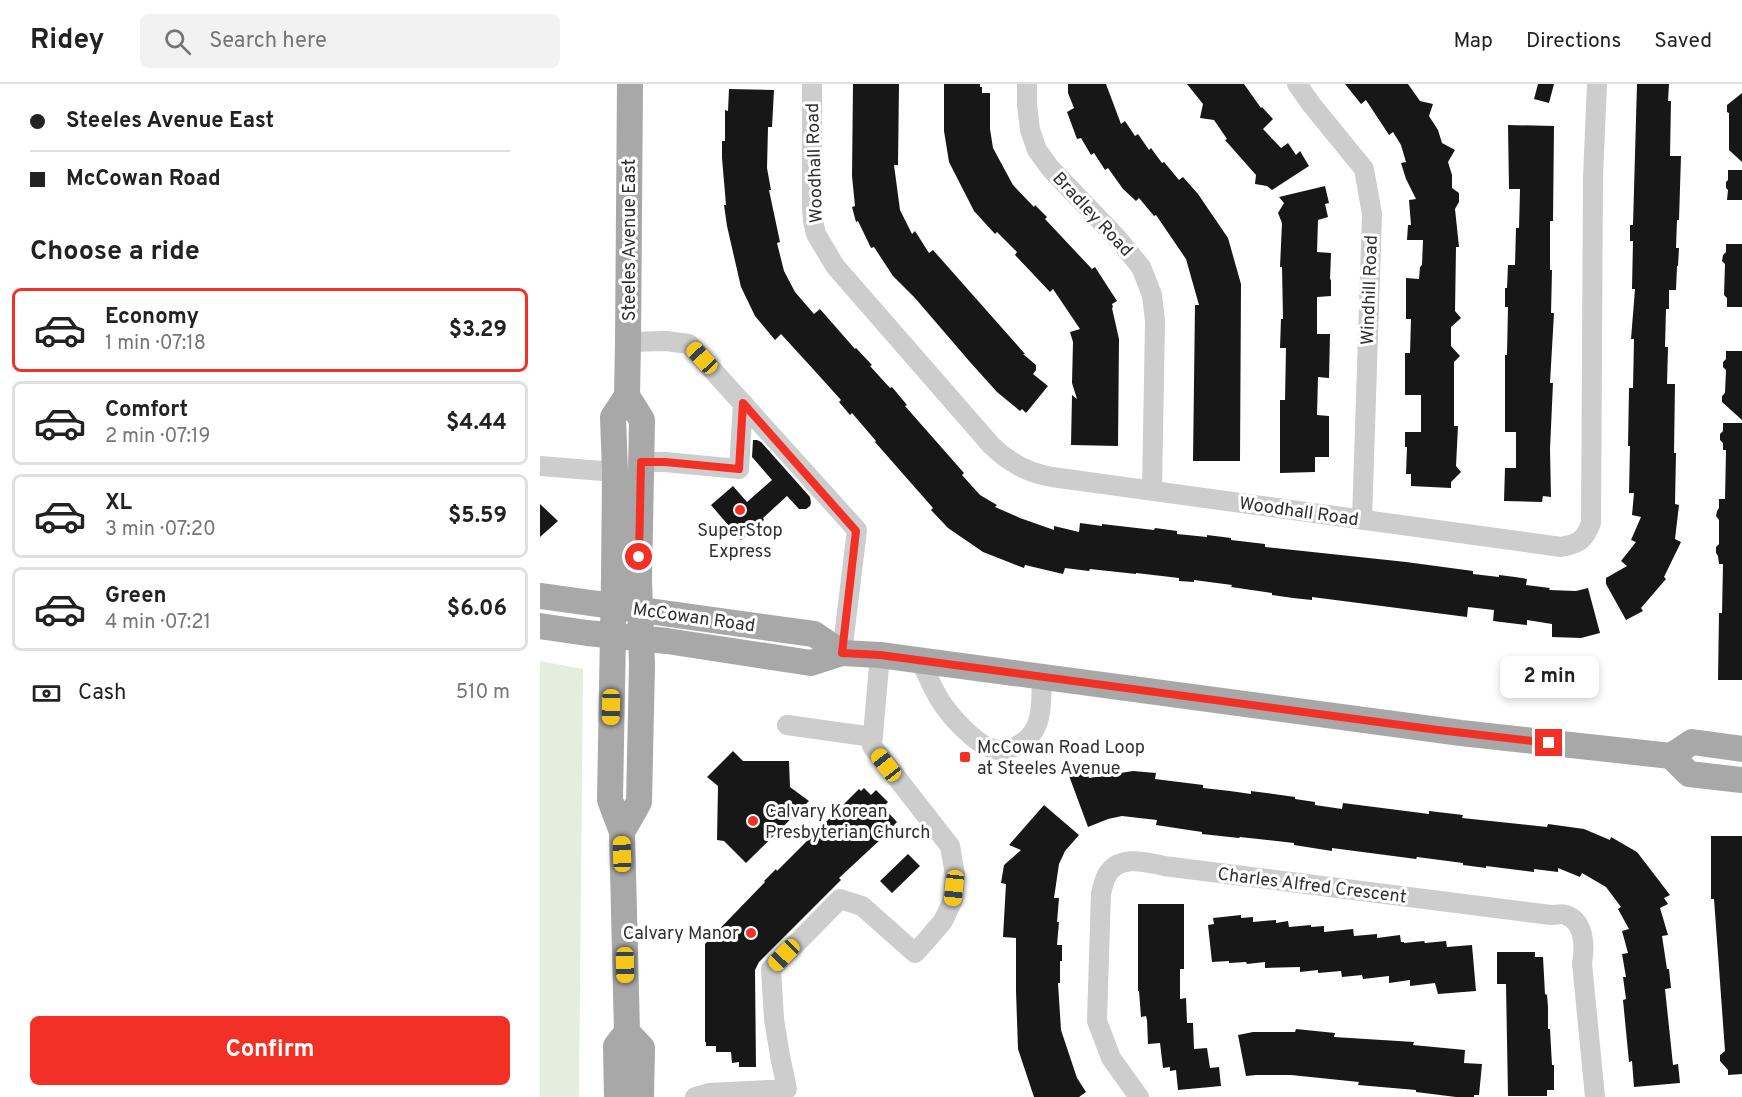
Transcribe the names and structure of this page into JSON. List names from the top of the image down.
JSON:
{
  "streets": {
    "main road": ["Steeles Avenue East", "McCowan Road"],
    "street": [
      "Woodhall Road",
      "Bradley Road",
      "Windhill Road",
      "Charles Alfred Crescent"
    ]
  },
  "crossings": [
    ["Woodhall Road", "Bradley Road"],
    ["Woodhall Road", "Windhill Road"],
    ["Steeles Avenue East", "McCowan Road"]
  ],
  "places": {
    "other": ["SuperStop Express", "Calvary Korean Presbyterian Church", "Calvary Manor"],
    "transit": ["McCowan Road Loop at Steeles Avenue"]
  },
  "page": {
    "header": "Ridey",
    "search": "Search here",
    "nav": ["Map", "Directions", "Saved"],
    "banner": ["Steeles Avenue East", "McCowan Road"],
    "heading": "Choose a ride",
    "list": [
      {
        "name": "Economy",
        "note": "1 min · 07:18",
        "value": "$3.29"
      },
      {
        "name": "Comfort",
        "note": "2 min · 07:19",
        "value": "$4.44"
      },
      {
        "name": "XL",
        "note": "3 min · 07:20",
        "value": "$5.59"
      },
      {
        "name": "Green",
        "note": "4 min · 07:21",
        "value": "$6.06"
      }
    ],
    "bubble": "2 min",
    "pay": ["Cash", "510 m"],
    "buttons": "Confirm"
  }
}
